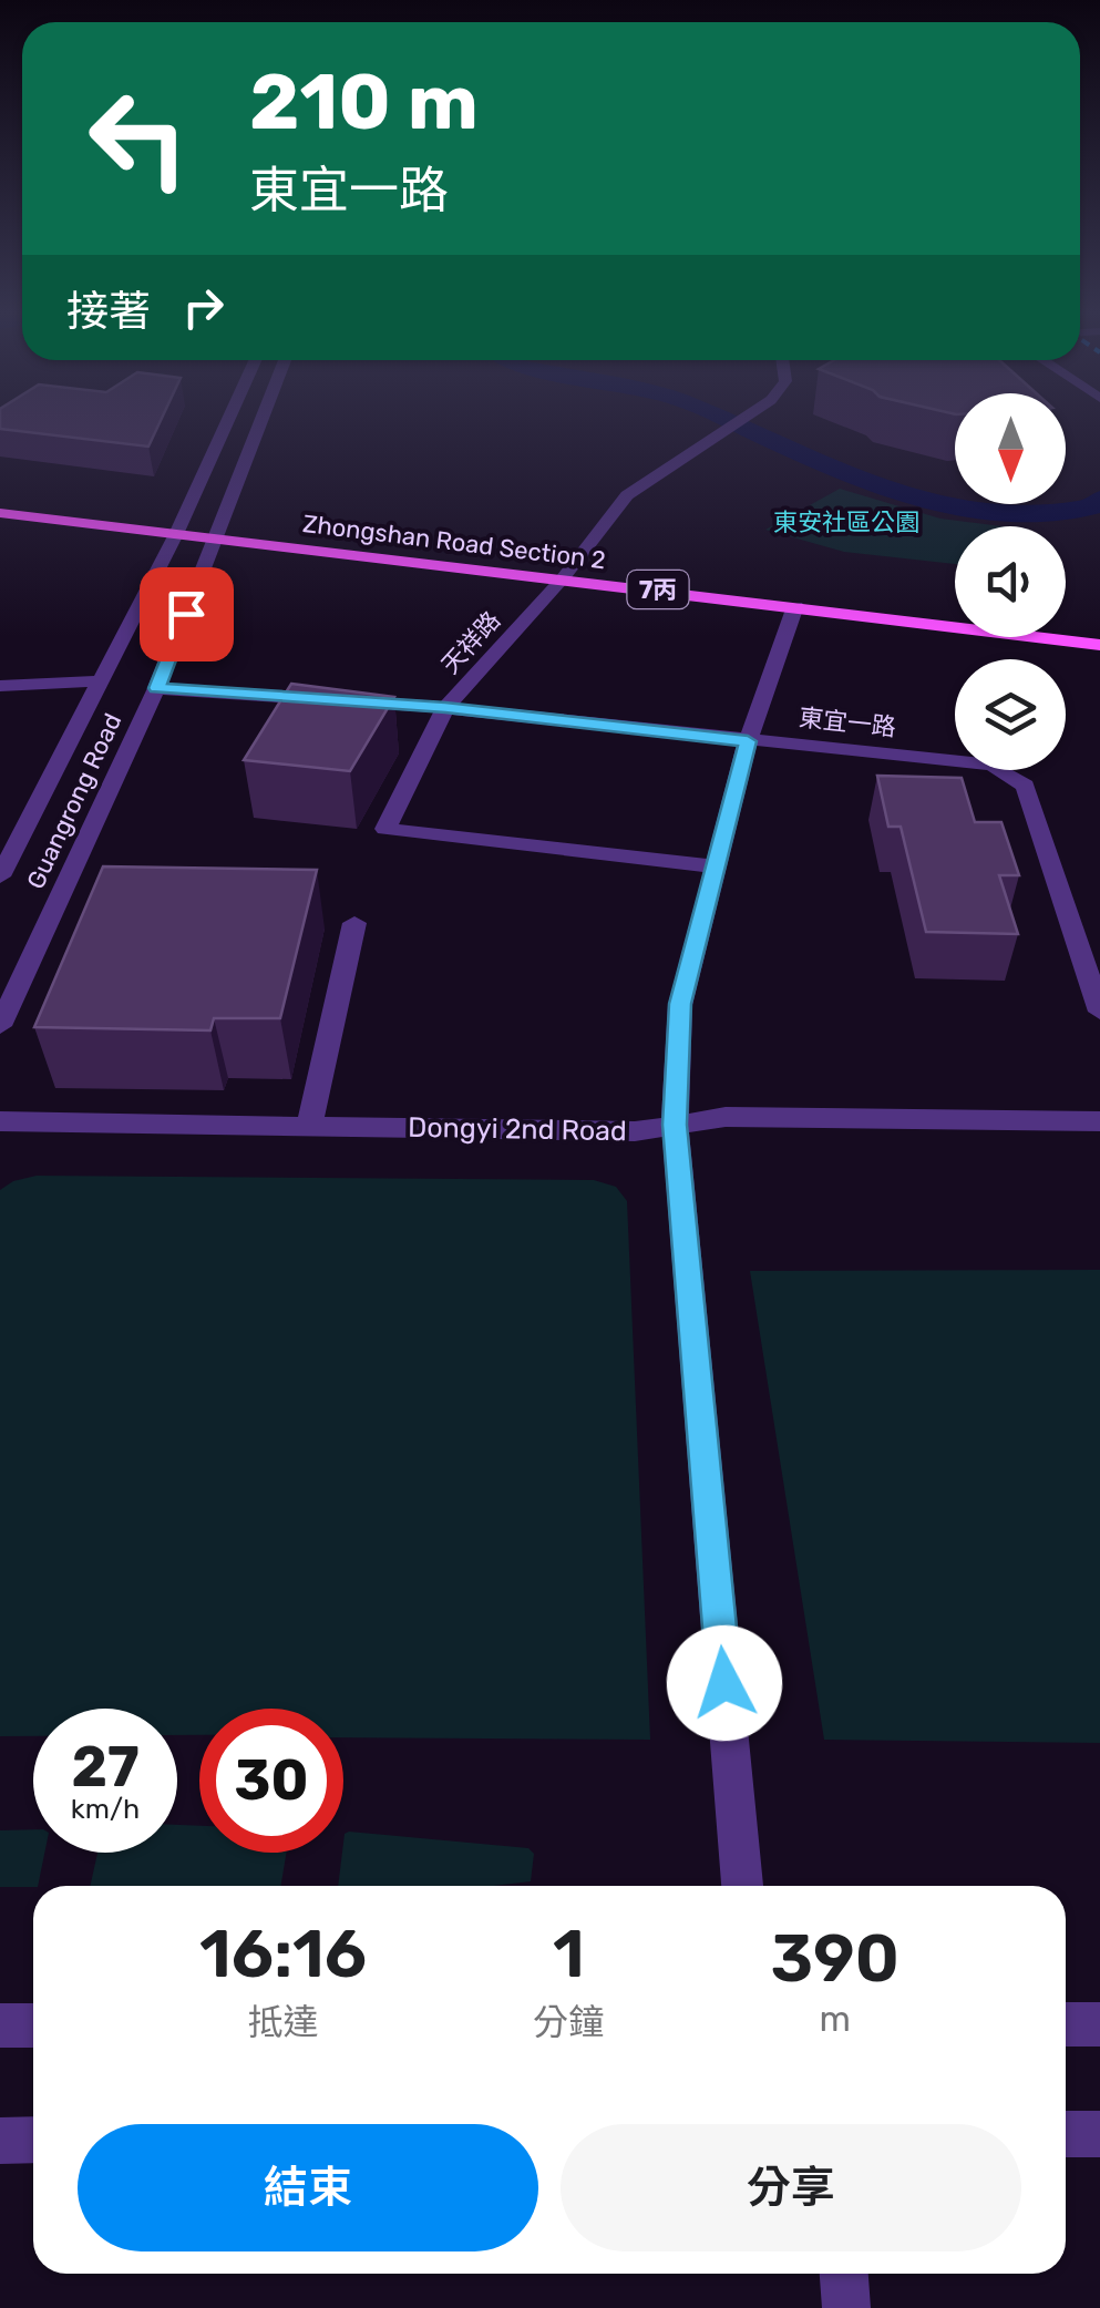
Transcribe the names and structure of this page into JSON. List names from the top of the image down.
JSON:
{
  "streets": {
    "main road": ["Zhongshan Road Section 2", "7丙"],
    "street": [
      "天祥路",
      "東宜一路",
      "Guangrong Road",
      "Dongyi 2nd Road"
    ]
  },
  "crossings": [
    ["Zhongshan Road Section 2", "天祥路"],
    ["Zhongshan Road Section 2", "Guangrong Road"],
    ["天祥路", "東宜一路"],
    ["東宜一路", "Guangrong Road"]
  ],
  "parks": ["東安社區公園"],
  "north": "bottom",
  "page": {
    "turn": ["210 m", "東宜一路"],
    "then": "接著",
    "speed": "27 km/h",
    "limit": "30",
    "eta": [
      "16:16",
      "抵達",
      "1",
      "分鐘",
      "390",
      "m"
    ],
    "buttons": ["結束", "分享"]
  }
}
